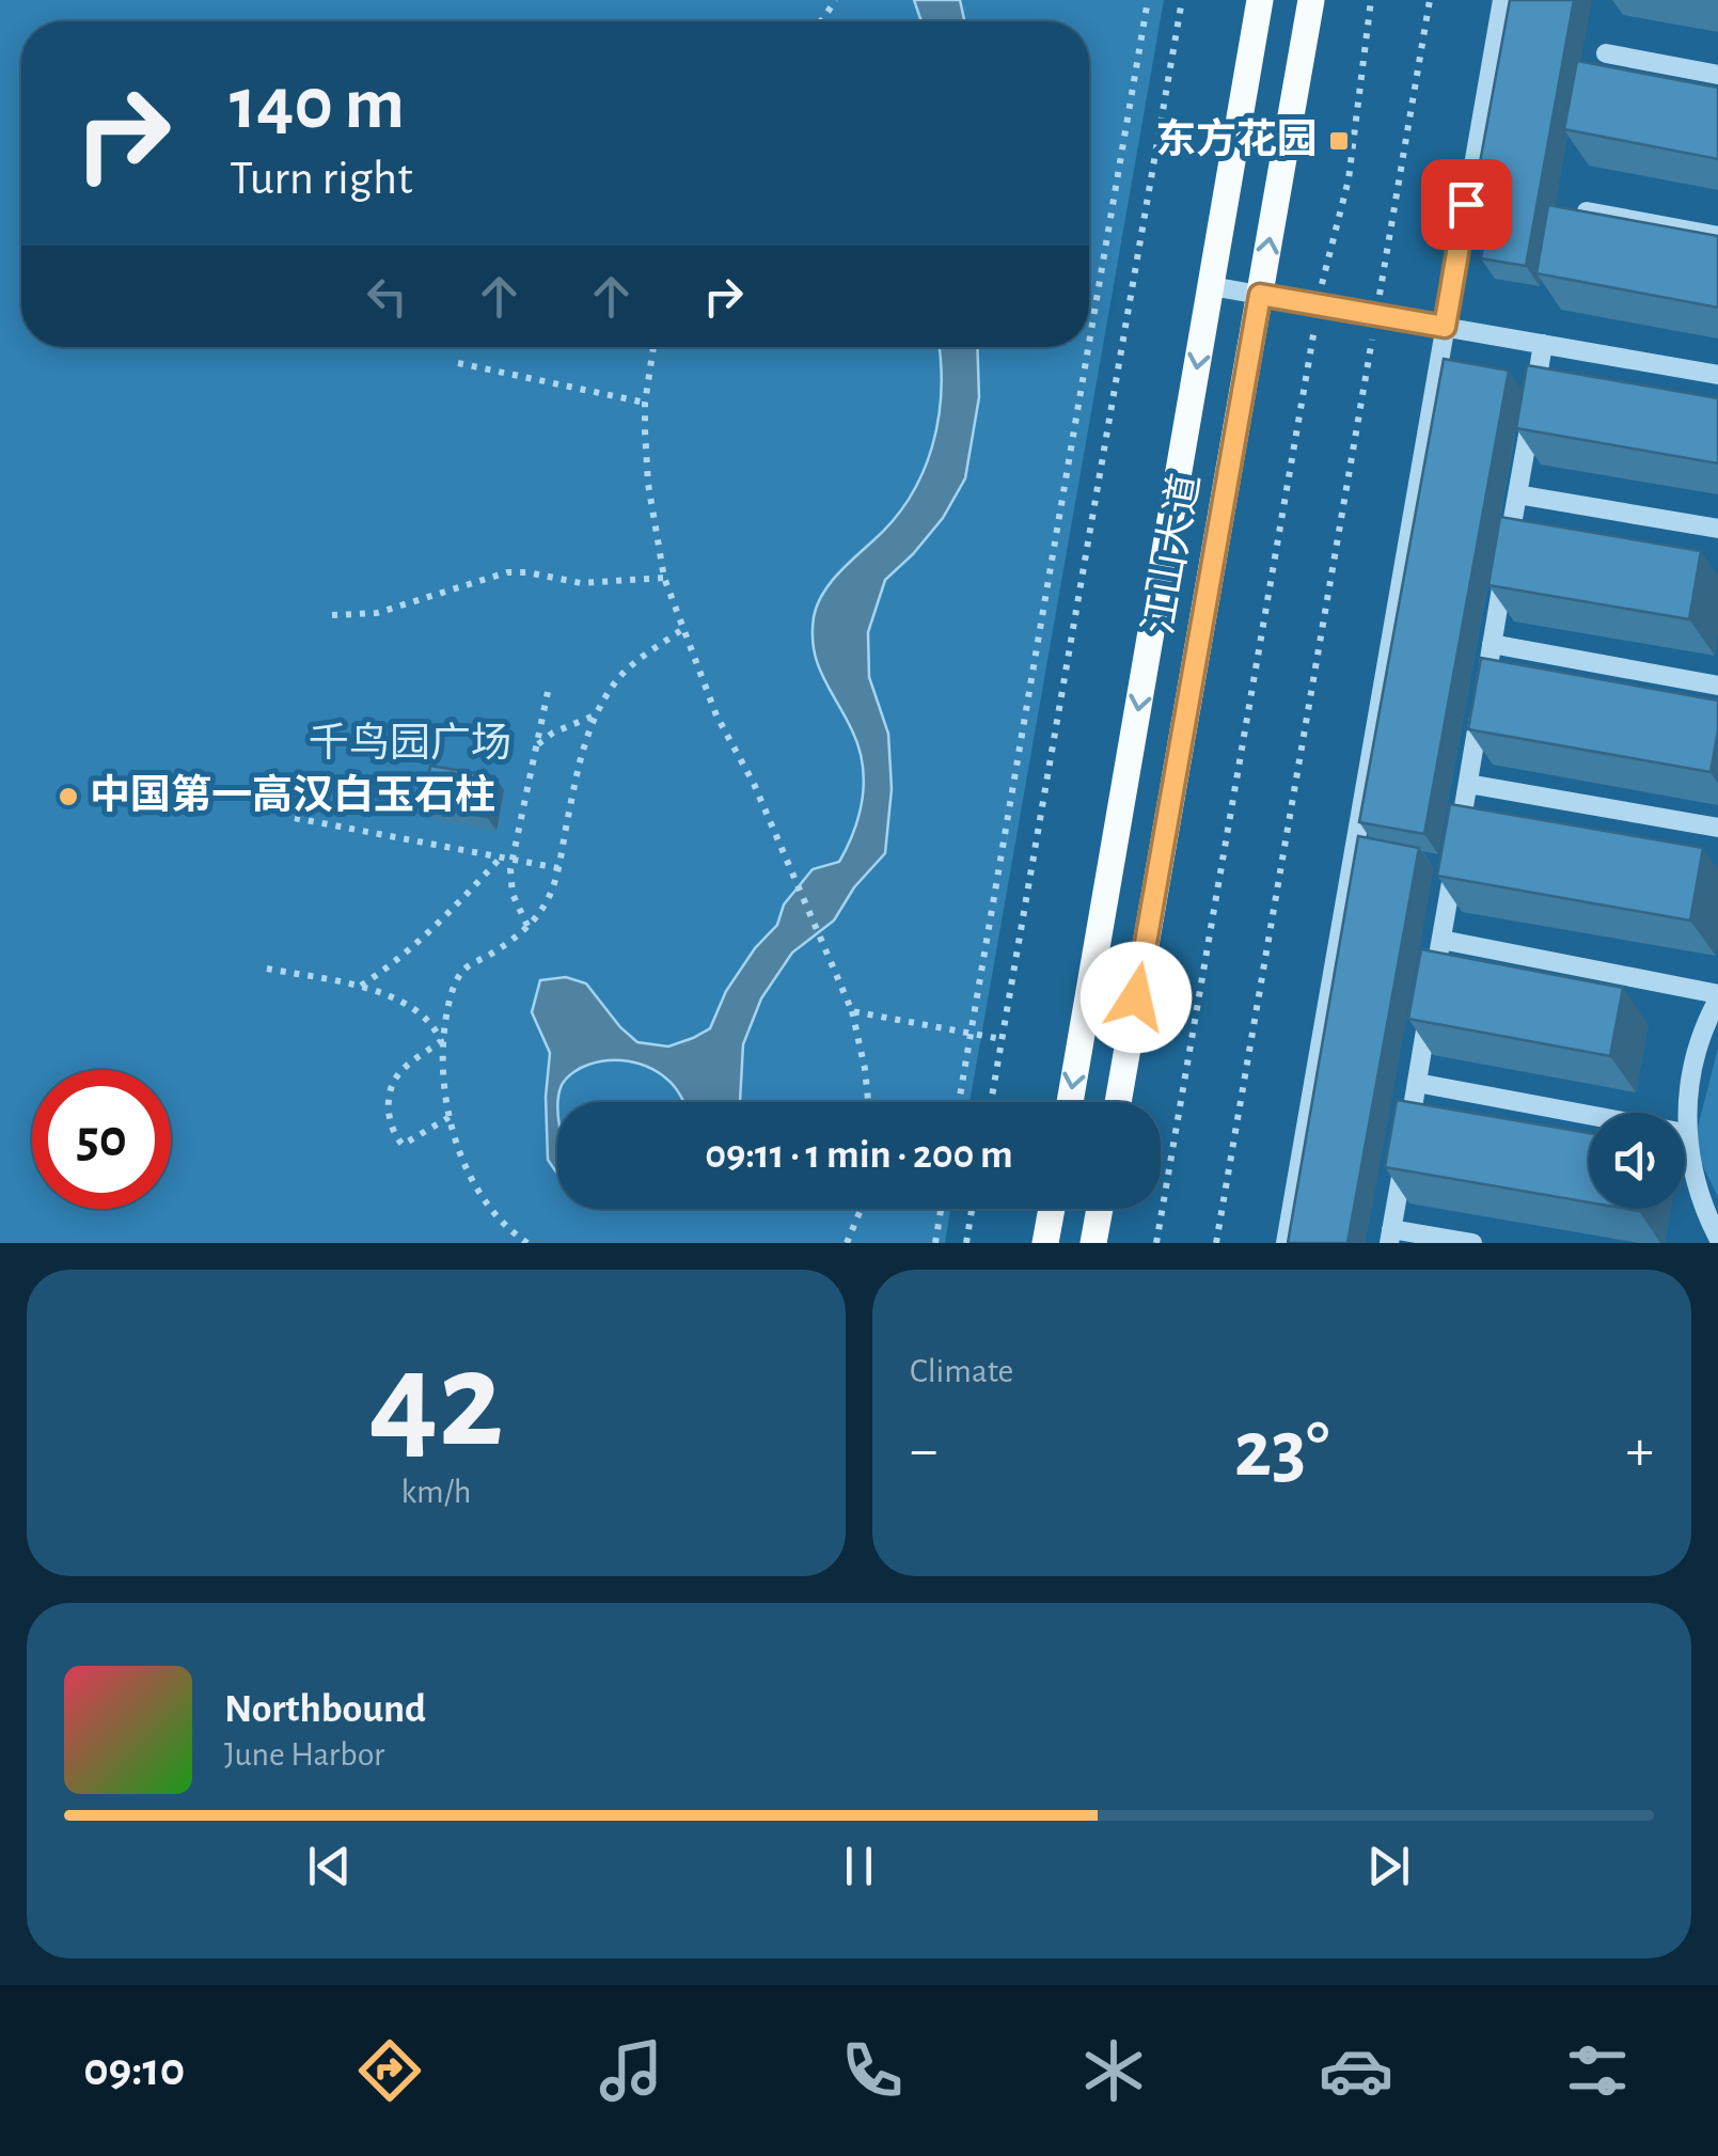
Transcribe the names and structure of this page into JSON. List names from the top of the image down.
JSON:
{
  "streets": {
    "main road": ["江山大道"]
  },
  "parks": ["千鸟园广场"],
  "places": {
    "transit": ["东方花园"],
    "other": ["中国第一高汉白玉石柱"]
  },
  "page": {
    "turn": ["140 m", "Turn right"],
    "limit": "50",
    "trip": "09:11 · 1 min · 200 m",
    "tile": [
      ["42", "km/h"],
      "Climate"
    ],
    "heat": ["−", "23°", "+"],
    "song": ["Northbound", "June Harbor"],
    "tabs": "09:10"
  }
}
